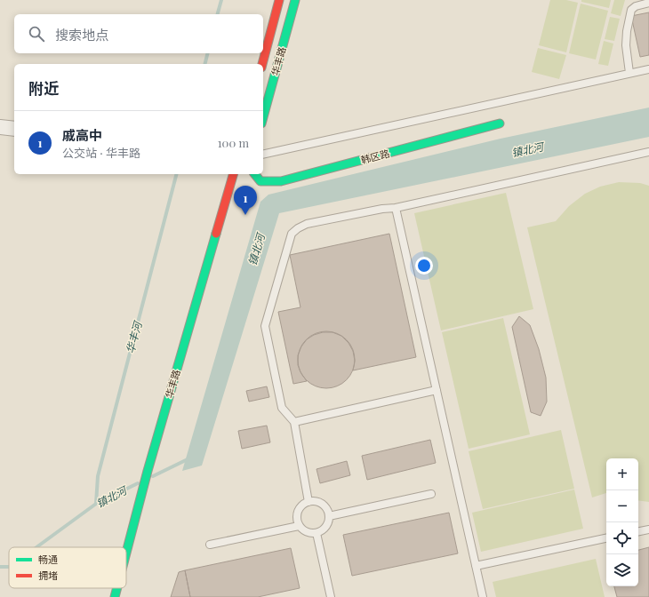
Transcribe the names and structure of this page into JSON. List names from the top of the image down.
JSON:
{
  "streets": {
    "street": ["华丰路", "韩区路"]
  },
  "water": ["镇北河", "华丰河"],
  "legend": ["畅通", "拥堵"],
  "page": {
    "search": "搜索地点",
    "heading": "附近",
    "list": [
      {
        "mark": "1",
        "name": "戚高中",
        "note": "公交站 · 华丰路",
        "value": "100 m"
      }
    ],
    "pins": "1",
    "map_buttons": ["+", "−"]
  }
}
